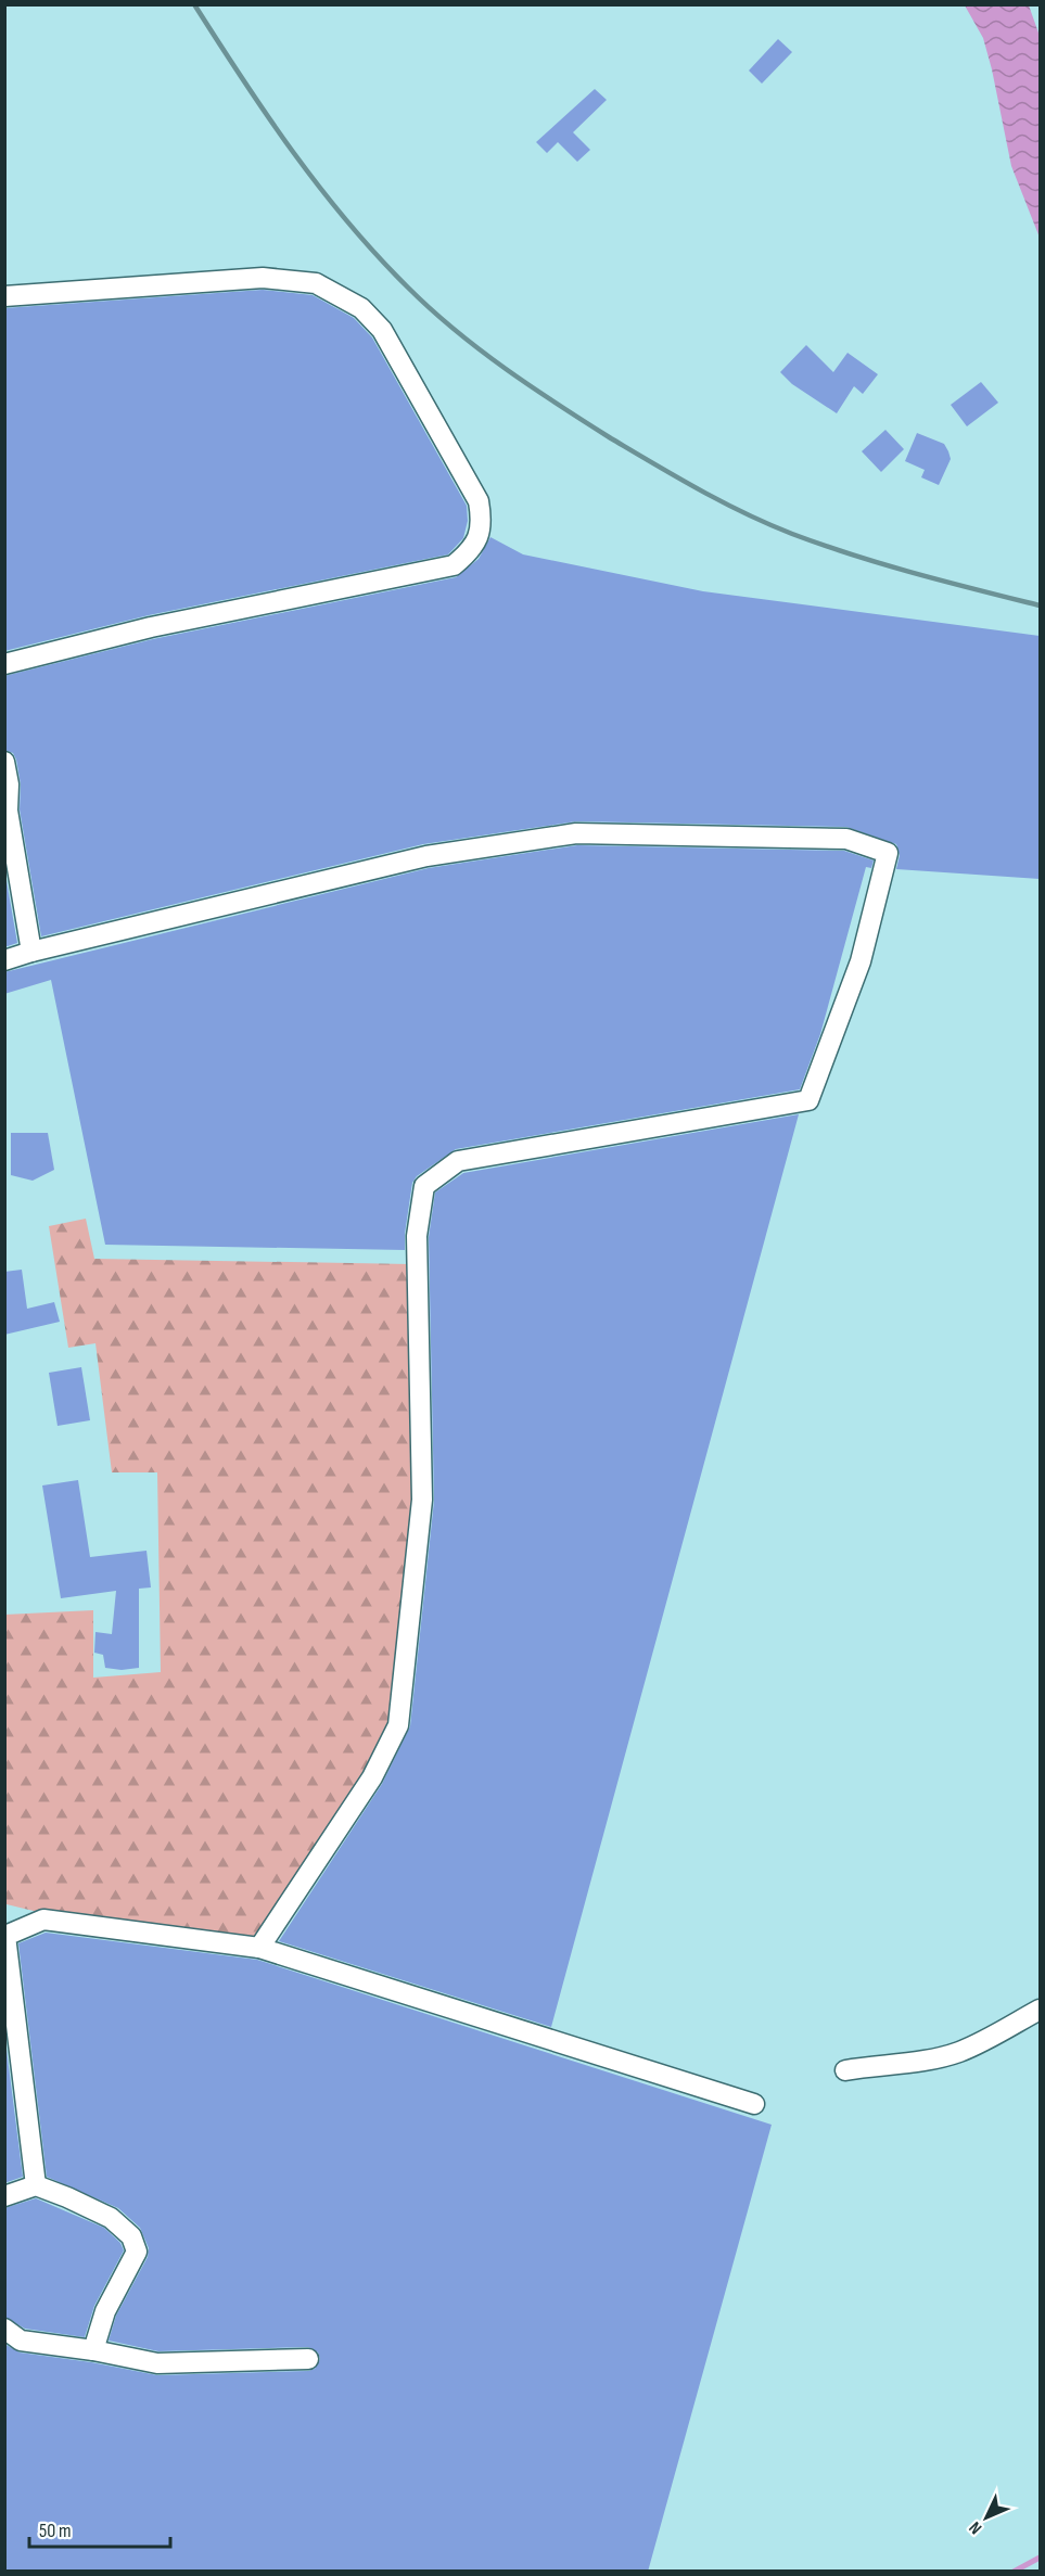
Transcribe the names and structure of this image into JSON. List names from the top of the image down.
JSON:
{
  "scale_bar": "50 m",
  "north": "bottom left"
}
